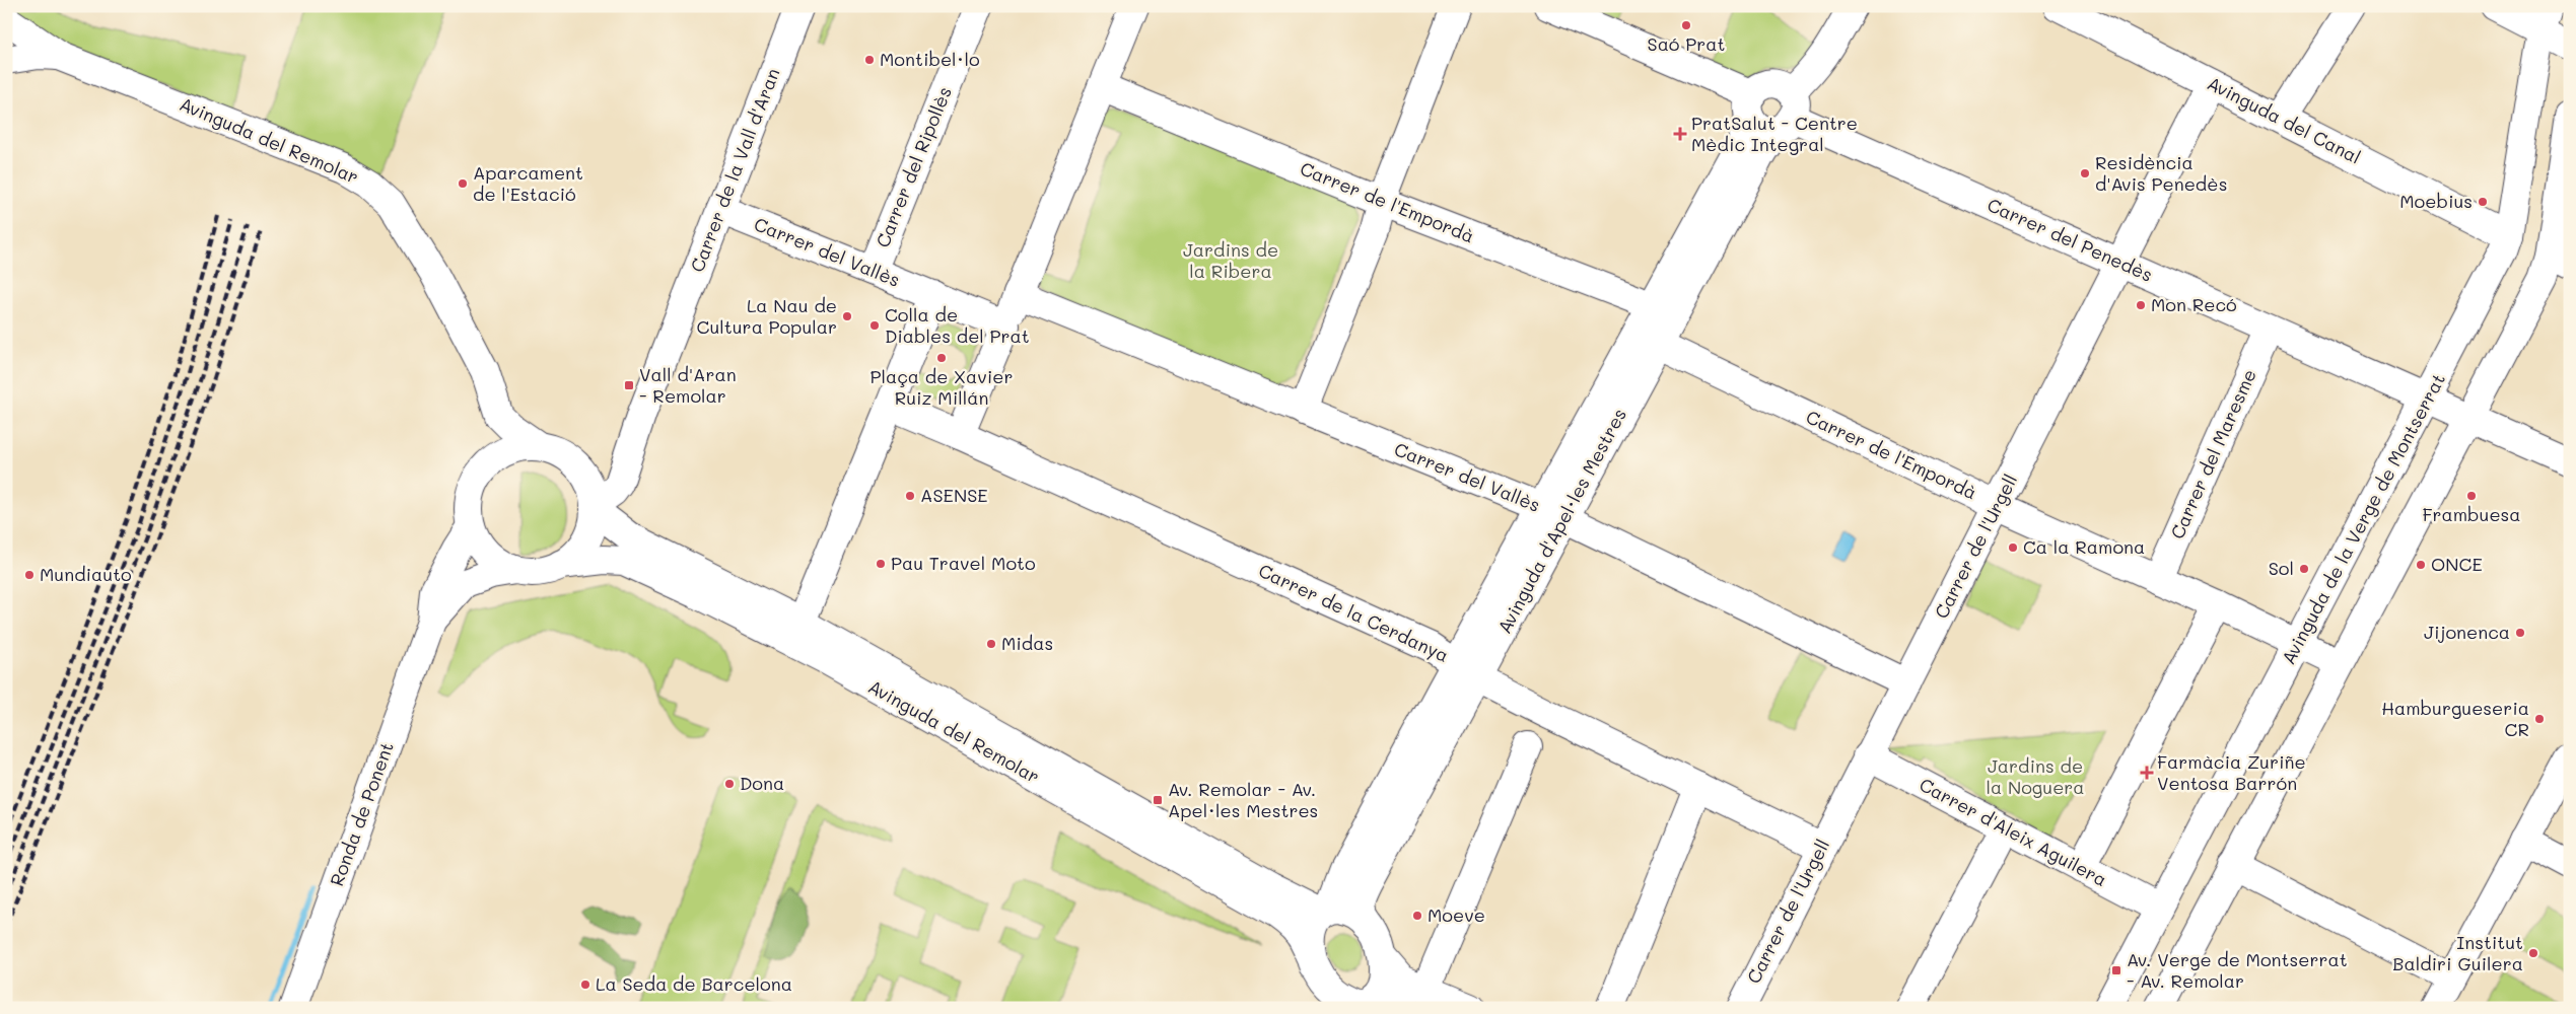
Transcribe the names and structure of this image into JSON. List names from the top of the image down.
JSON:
{
  "streets": {
    "street": [
      "Avinguda del Canal",
      "Avinguda del Remolar",
      "Carrer del Ripollès",
      "Carrer de la Vall d'Aran",
      "Carrer de l'Empordà",
      "Carrer del Penedès",
      "Carrer del Vallès",
      "Carrer del Maresme",
      "Avinguda de la Verge de Montserrat",
      "Avinguda d'Apel·les Mestres",
      "Carrer de l'Urgell",
      "Carrer de la Cerdanya",
      "Ronda de Ponent",
      "Carrer d'Aleix Aguilera"
    ]
  },
  "crossings": [
    ["Avinguda del Canal", "Avinguda de la Verge de Montserrat"],
    ["Avinguda del Canal", "Carrer de l'Urgell"],
    ["Avinguda del Remolar", "Avinguda d'Apel·les Mestres"],
    ["Avinguda del Remolar", "Ronda de Ponent"],
    ["Carrer del Ripollès", "Carrer del Vallès"],
    ["Carrer de la Vall d'Aran", "Carrer del Vallès"],
    ["Carrer de l'Empordà", "Carrer del Maresme"],
    ["Carrer de l'Empordà", "Avinguda de la Verge de Montserrat"],
    ["Carrer de l'Empordà", "Avinguda d'Apel·les Mestres"],
    ["Carrer de l'Empordà", "Carrer de l'Urgell"],
    ["Carrer del Penedès", "Carrer del Maresme"],
    ["Carrer del Penedès", "Avinguda de la Verge de Montserrat"],
    ["Carrer del Penedès", "Avinguda d'Apel·les Mestres"],
    ["Carrer del Penedès", "Carrer de l'Urgell"],
    ["Carrer del Vallès", "Avinguda d'Apel·les Mestres"],
    ["Carrer del Vallès", "Carrer de l'Urgell"],
    ["Avinguda de la Verge de Montserrat", "Carrer d'Aleix Aguilera"],
    ["Avinguda d'Apel·les Mestres", "Carrer de la Cerdanya"],
    ["Carrer de l'Urgell", "Carrer de la Cerdanya"],
    ["Carrer de l'Urgell", "Carrer d'Aleix Aguilera"]
  ],
  "parks": ["Jardins de la Ribera", "Jardins de la Noguera"],
  "places": {
    "other": [
      "Saó Prat",
      "Montibel·lo",
      "Residència d'Avis Penedès",
      "Aparcament de l'Estació",
      "Moebius",
      "Mon Recó",
      "La Nau de Cultura Popular",
      "Colla de Diables del Prat",
      "Plaça de Xavier Ruiz Millán",
      "ASENSE",
      "Frambuesa",
      "Ca la Ramona",
      "Pau Travel Moto",
      "ONCE",
      "Sol",
      "Mundiauto",
      "Jijonenca",
      "Midas",
      "Hamburgueseria CR",
      "Dona",
      "Moeve",
      "Institut Baldiri Guilera",
      "La Seda de Barcelona"
    ],
    "health": ["PratSalut - Centre Mèdic Integral", "Farmàcia Zuriñe Ventosa Barrón"],
    "transit": ["Vall d'Aran - Remolar", "Av. Remolar - Av. Apel·les Mestres", "Av. Verge de Montserrat - Av. Remolar"]
  }
}
